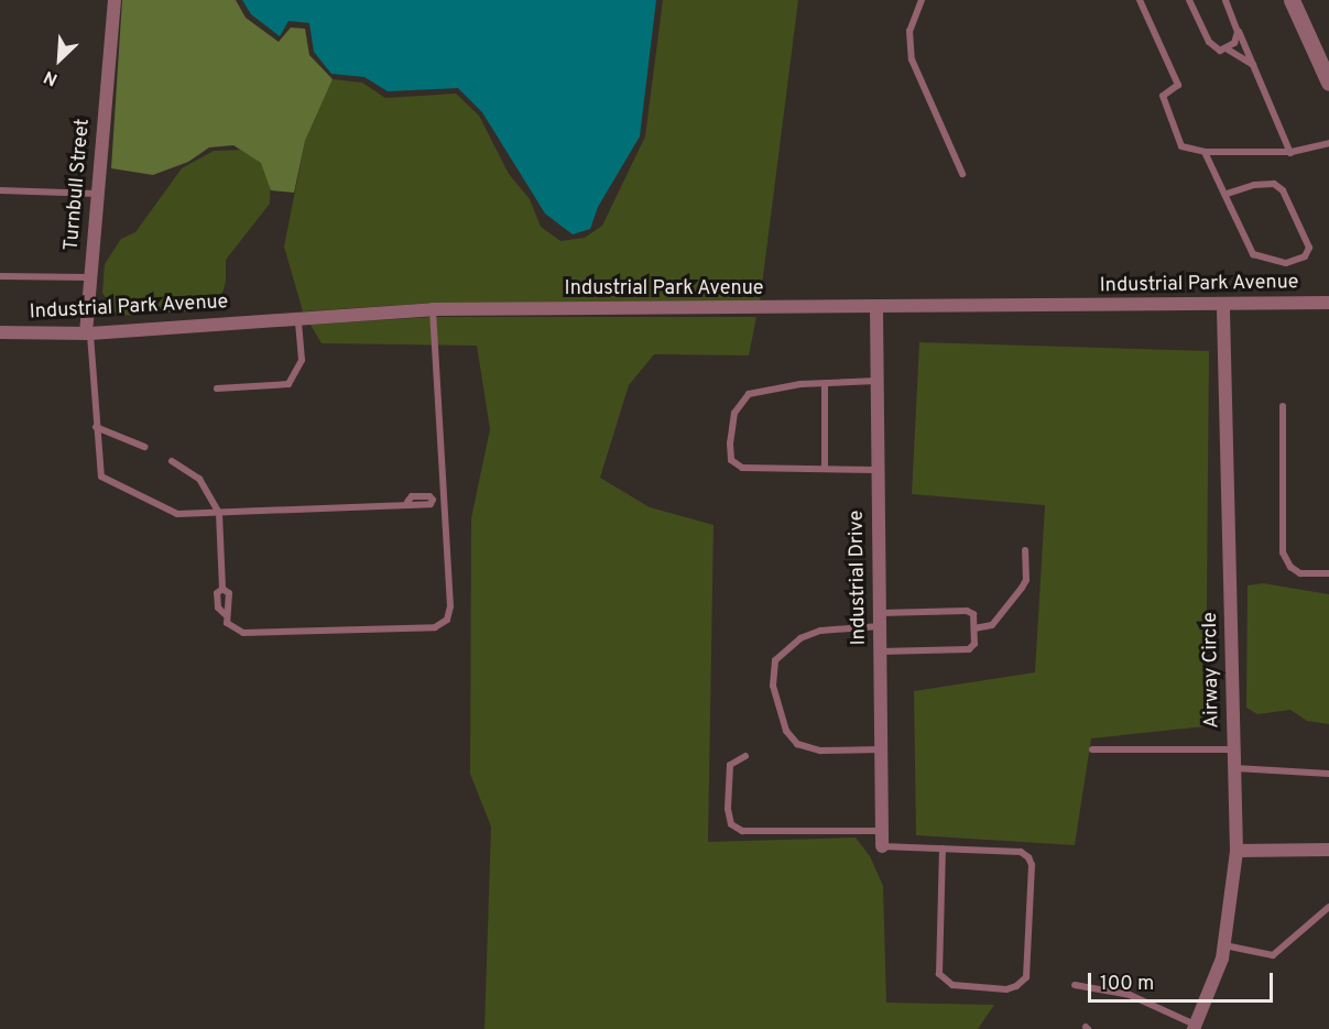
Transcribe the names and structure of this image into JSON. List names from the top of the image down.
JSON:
{
  "streets": {
    "street": [
      "Turnbull Street",
      "Industrial Park Avenue",
      "Industrial Drive",
      "Airway Circle"
    ]
  },
  "crossings": [
    ["Turnbull Street", "Industrial Park Avenue"],
    ["Industrial Park Avenue", "Industrial Drive"],
    ["Industrial Park Avenue", "Airway Circle"]
  ],
  "scale_bar": "100 m",
  "north": "bottom left"
}
